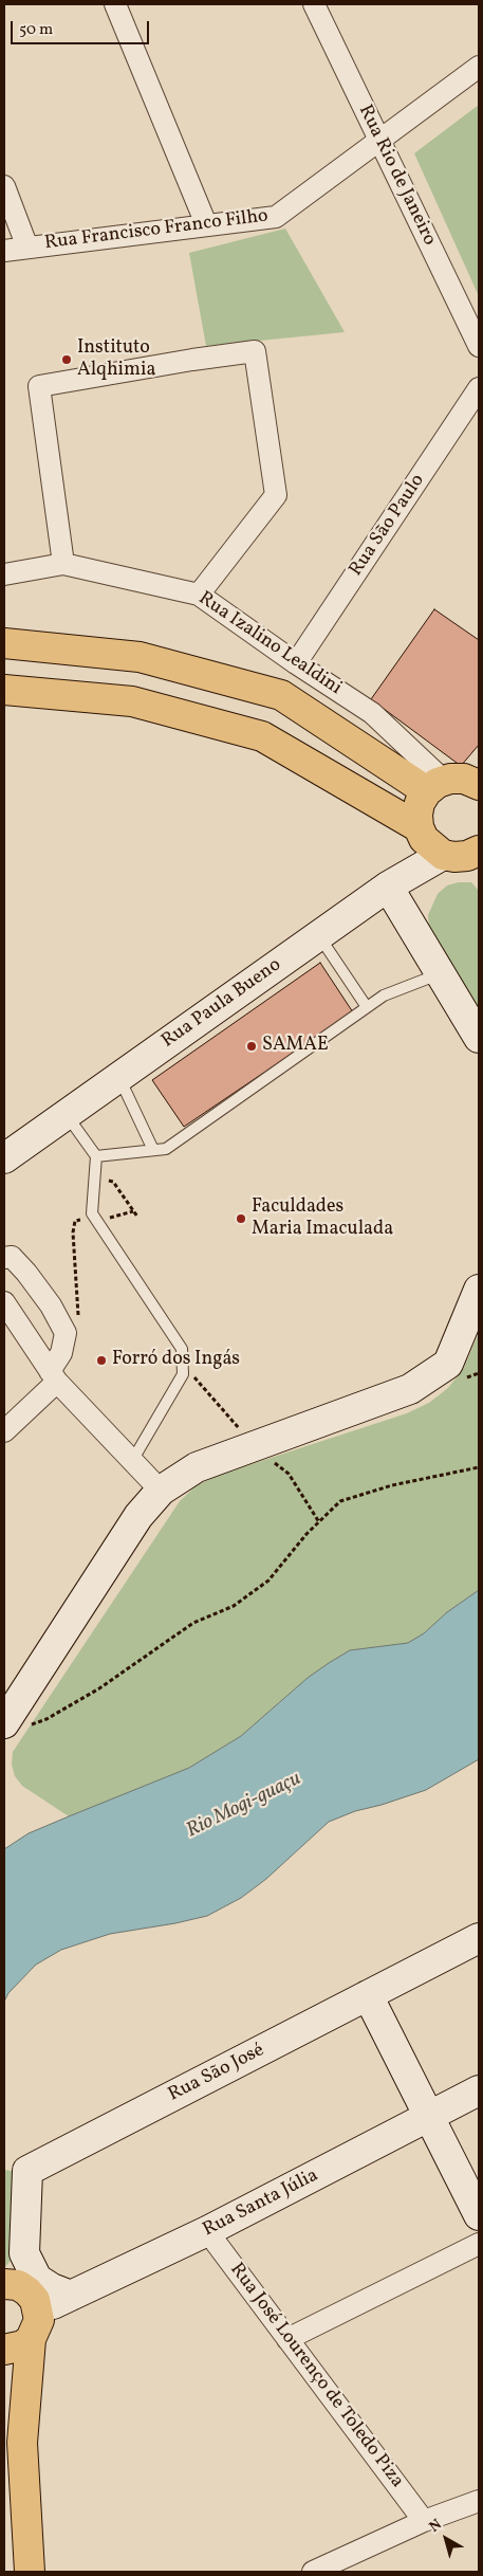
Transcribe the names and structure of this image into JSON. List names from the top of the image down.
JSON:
{
  "streets": {
    "main road": ["Rua Paula Bueno"],
    "street": [
      "Rua Rio de Janeiro",
      "Rua Francisco Franco Filho",
      "Rua São Paulo",
      "Rua Izalino Lealdini",
      "Rua São José",
      "Rua Santa Júlia",
      "Rua José Lourenço de Toledo Piza"
    ]
  },
  "crossings": [
    ["Rua Rio de Janeiro", "Rua Francisco Franco Filho"],
    ["Rua São Paulo", "Rua Izalino Lealdini"],
    ["Rua Santa Júlia", "Rua José Lourenço de Toledo Piza"]
  ],
  "water": ["Rio Mogi-guaçu"],
  "places": [
    "Instituto Alqhimia",
    "SAMAE",
    "Faculdades Maria Imaculada",
    "Forró dos Ingás"
  ],
  "scale_bar": "50 m",
  "north": "top left"
}
